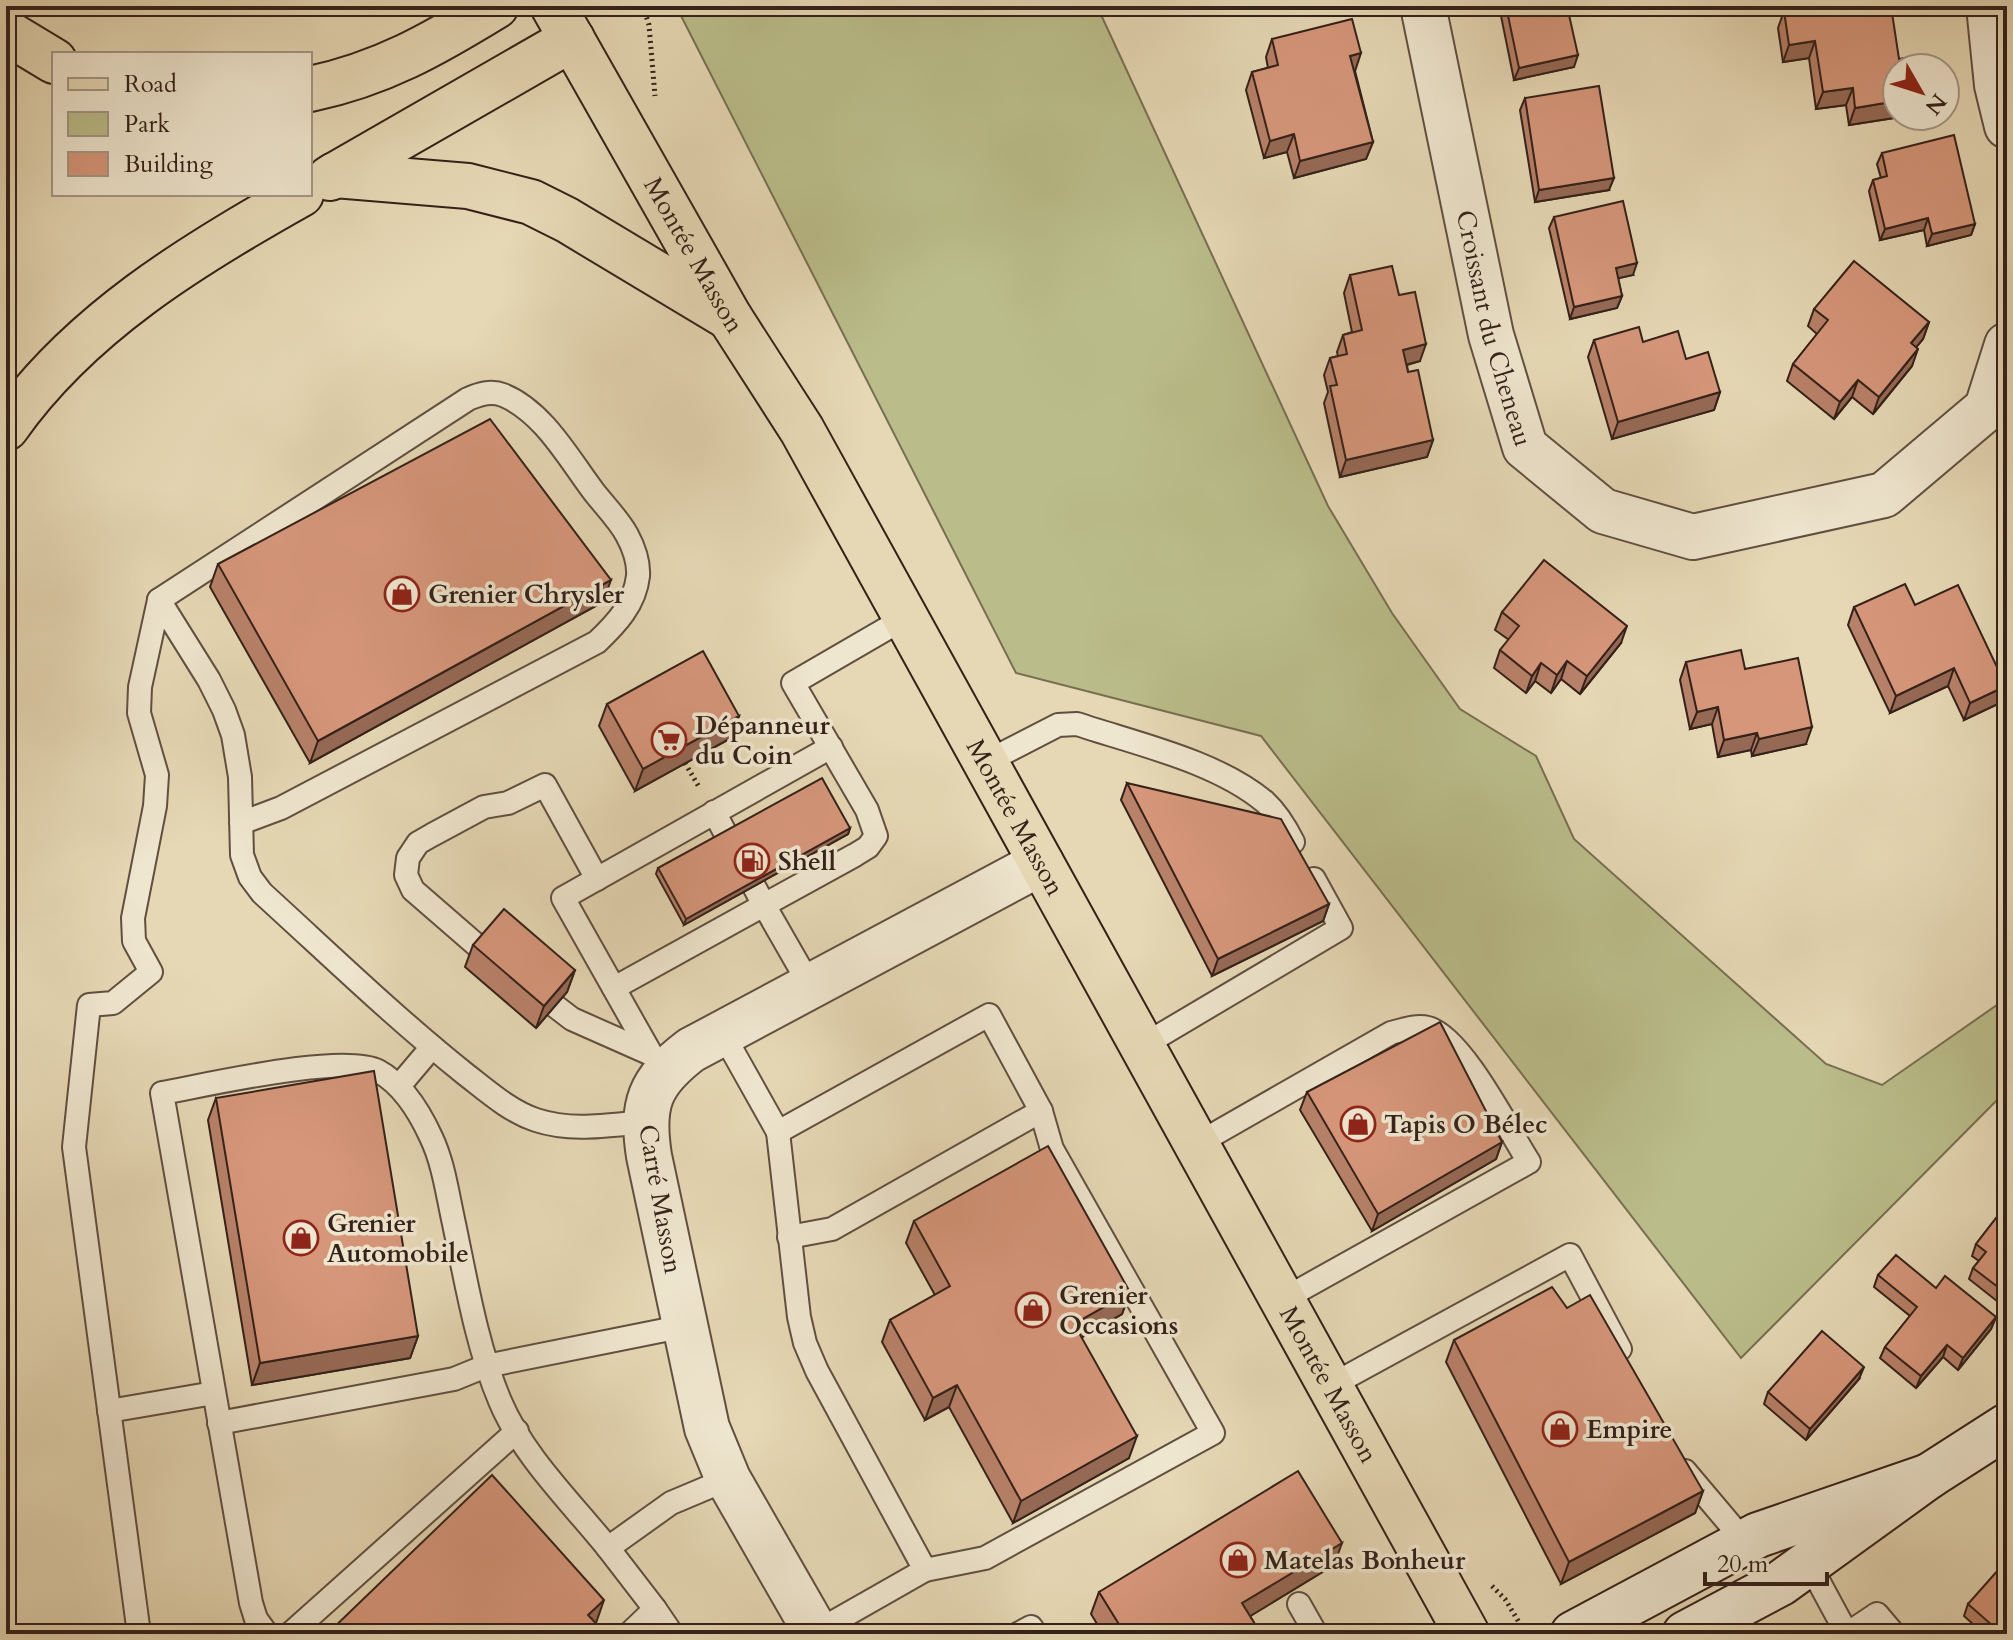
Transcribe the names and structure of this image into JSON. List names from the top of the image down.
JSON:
{
  "streets": {
    "main road": ["Montée Masson"],
    "street": ["Croissant du Cheneau", "Carré Masson"]
  },
  "crossings": [
    ["Montée Masson", "Carré Masson"]
  ],
  "places": {
    "shop": [
      "Grenier Chrysler",
      "Tapis O Bélec",
      "Grenier Automobile",
      "Grenier Occasions",
      "Empire",
      "Matelas Bonheur"
    ],
    "supermarket": ["Dépanneur du Coin"],
    "fuel station": ["Shell"]
  },
  "legend": ["Road", "Park", "Building"],
  "scale_bar": "20 m",
  "north": "bottom right"
}
